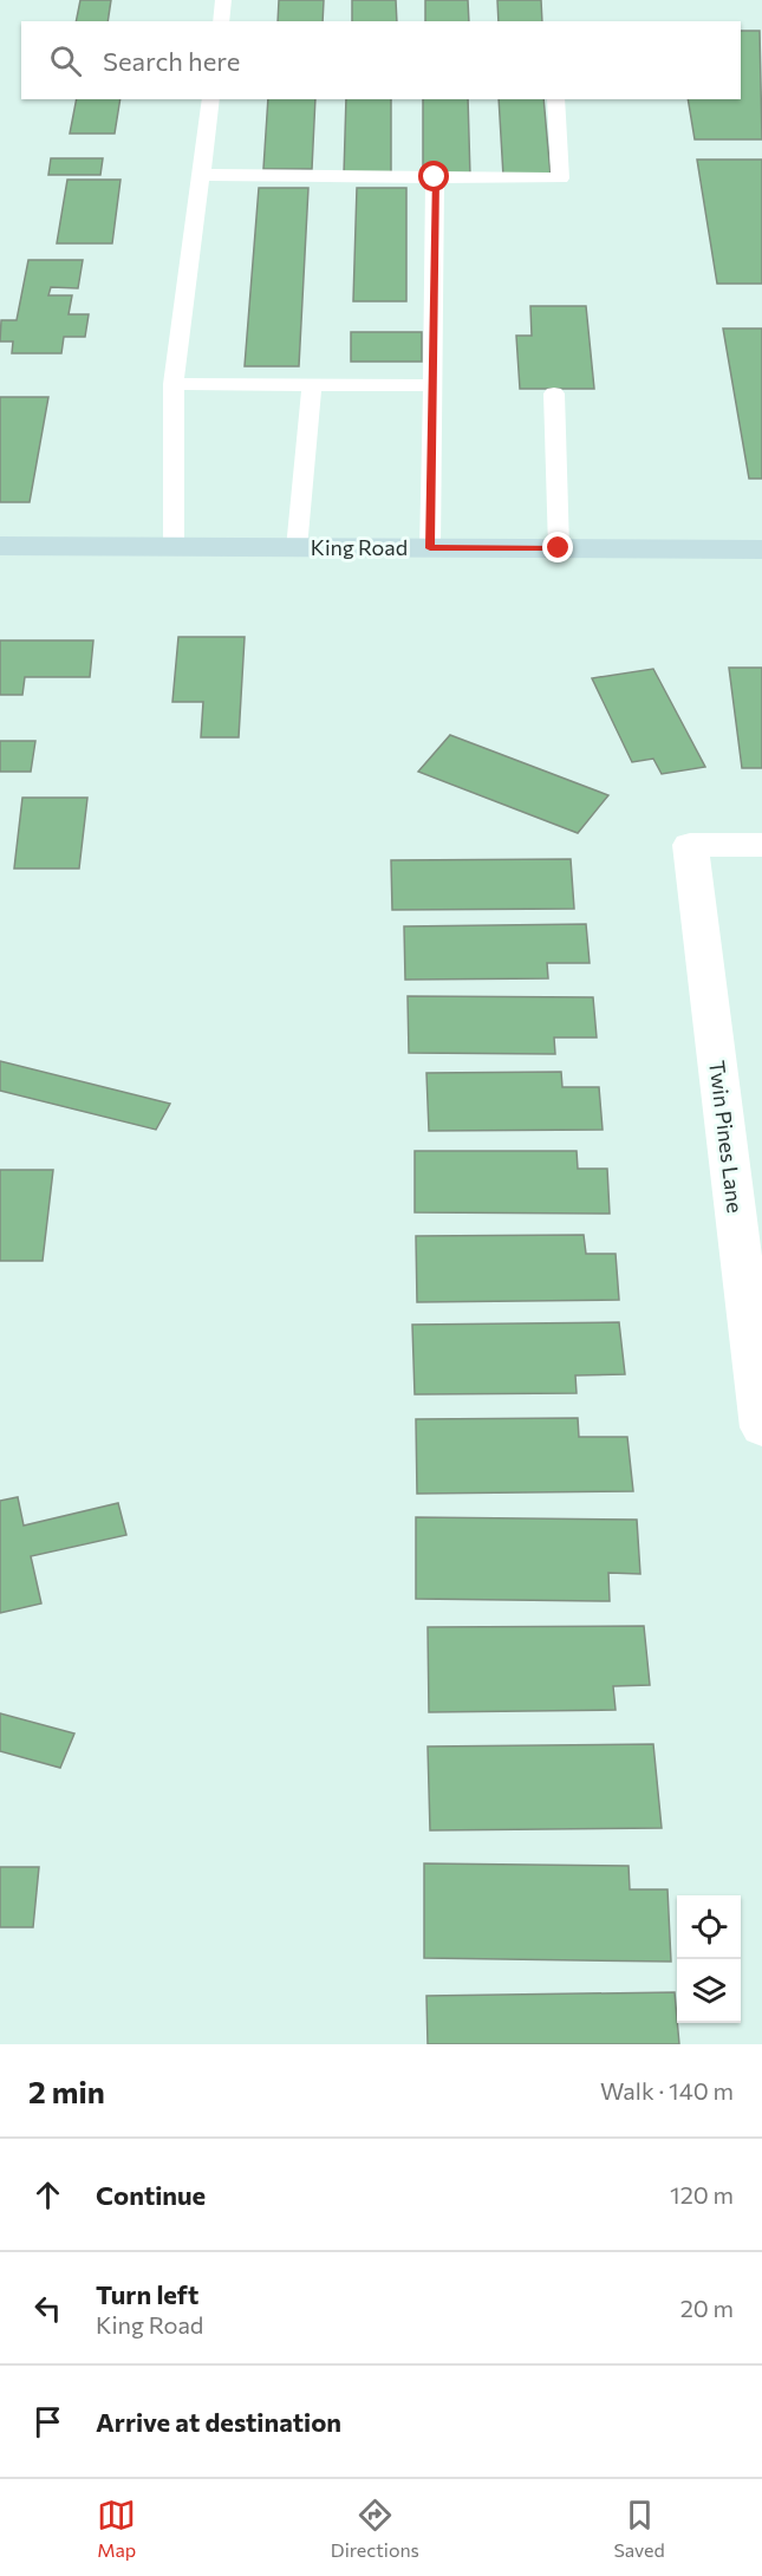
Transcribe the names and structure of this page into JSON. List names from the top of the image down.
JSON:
{
  "streets": {
    "street": ["King Road", "Twin Pines Lane"]
  },
  "page": {
    "search": "Search here",
    "heading": ["2 min", "Walk · 140 m"],
    "list": [
      ["Continue", "120 m"],
      ["Turn left", "King Road", "20 m"],
      "Arrive at destination"
    ],
    "nav": ["Map", "Directions", "Saved"]
  }
}
